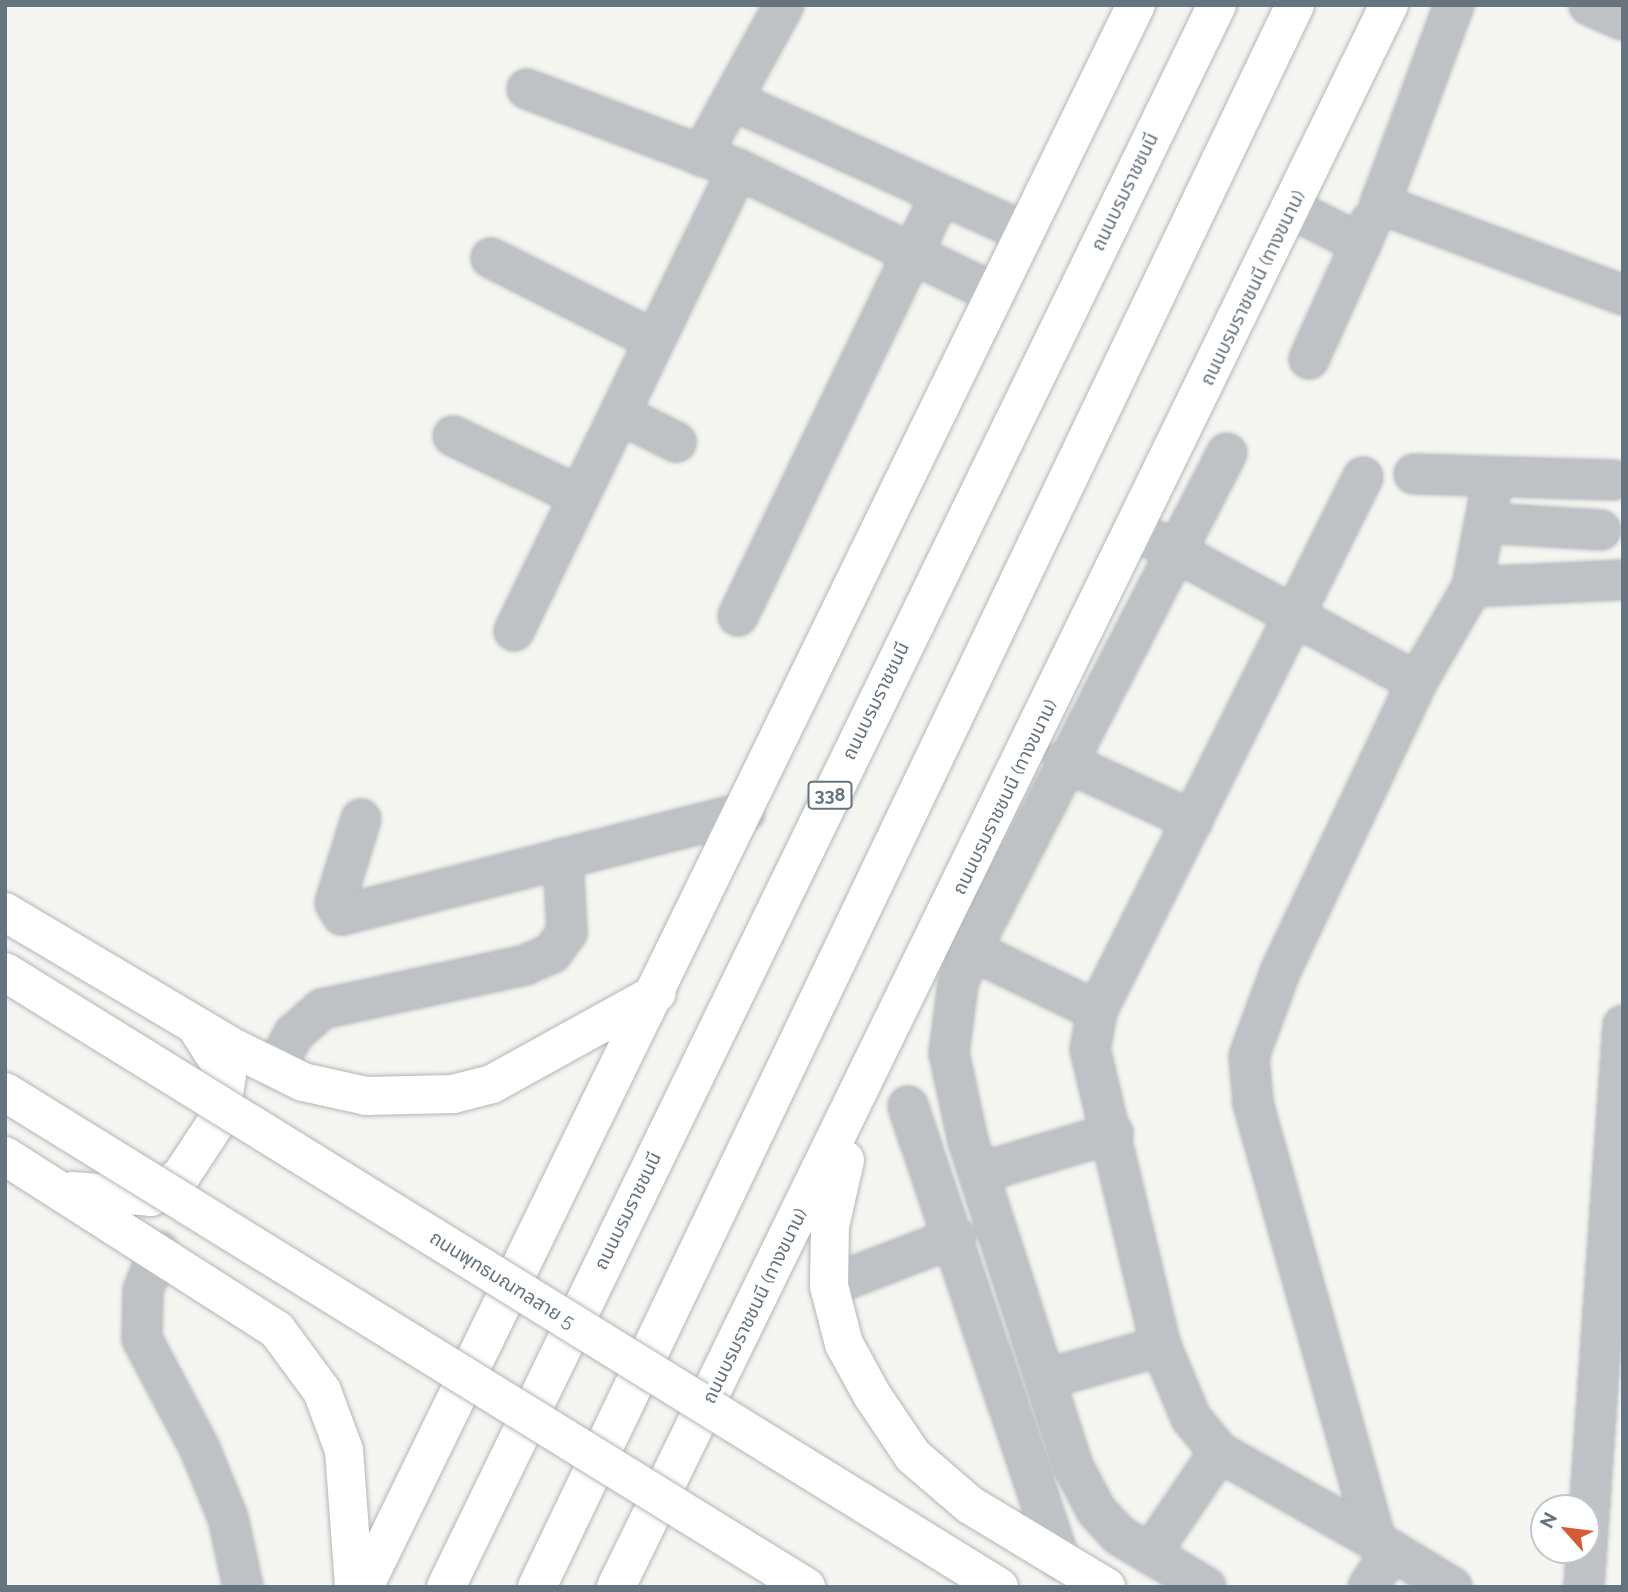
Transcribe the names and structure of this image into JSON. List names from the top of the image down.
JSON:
{
  "streets": {
    "main road": [
      "ถนนบรมราชชนนี",
      "ถนนบรมราชชนนี (ทางขนาน)",
      "338",
      "ถนนพุทธมณฑลสาย 5"
    ]
  },
  "north": "top left"
}
